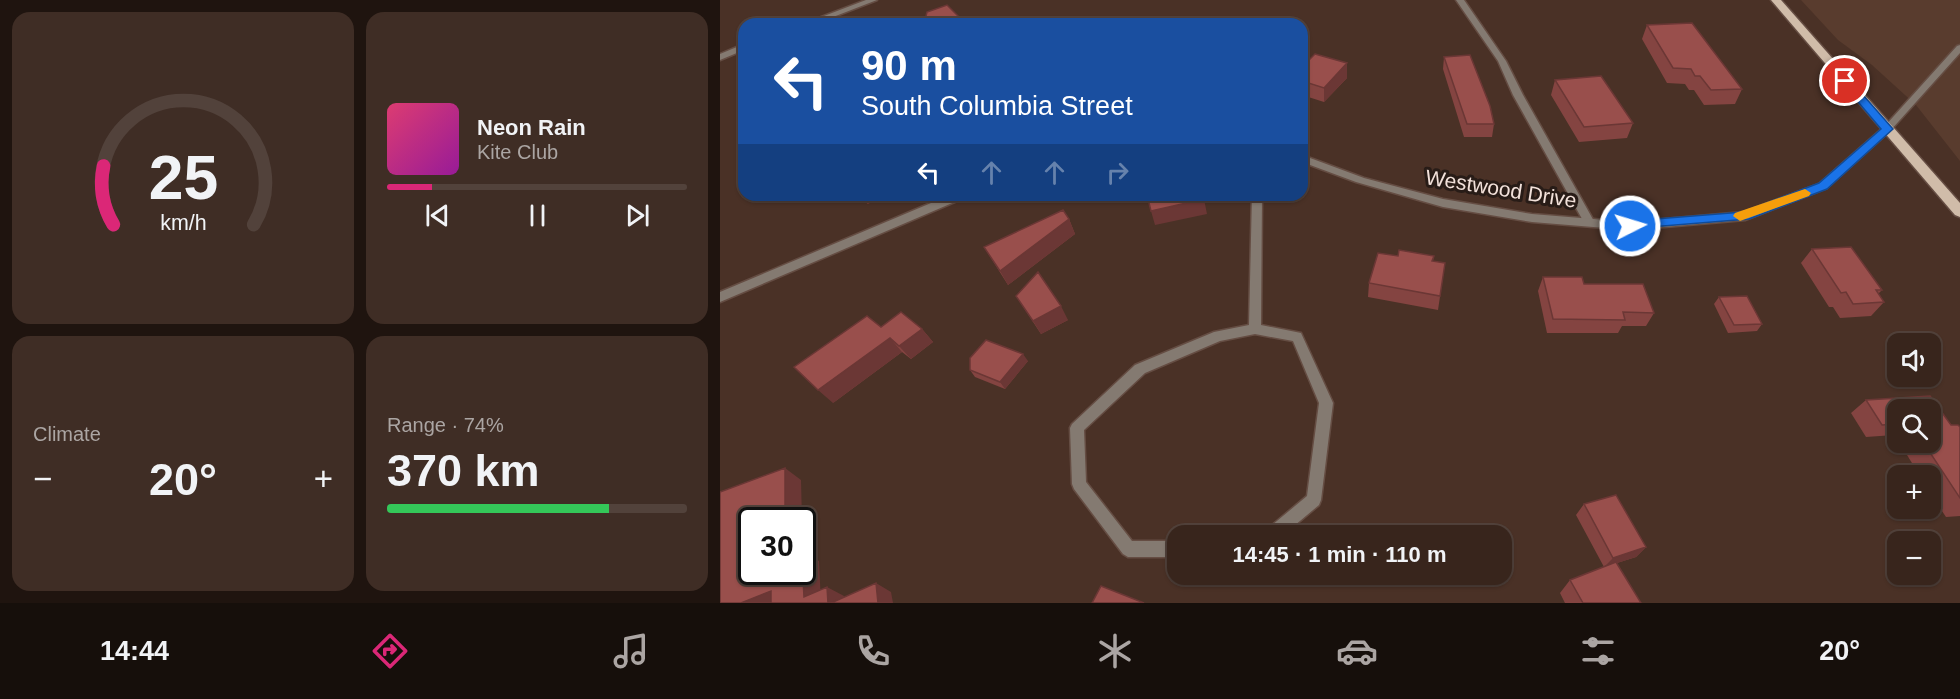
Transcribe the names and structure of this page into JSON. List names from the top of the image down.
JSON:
{
  "streets": {
    "street": ["Westwood Drive"]
  },
  "page": {
    "turn": ["90 m", "South Columbia Street"],
    "song": ["Neon Rain", "Kite Club"],
    "map_buttons": ["+", "−"],
    "tile": [
      "Climate",
      ["Range · 74%", "370 km"]
    ],
    "heat": ["−", "20°", "+"],
    "limit": "30",
    "trip": "14:45 · 1 min · 110 m",
    "tabs": ["14:44", "20°"],
    "gauge": ["25", "km/h"]
  }
}
